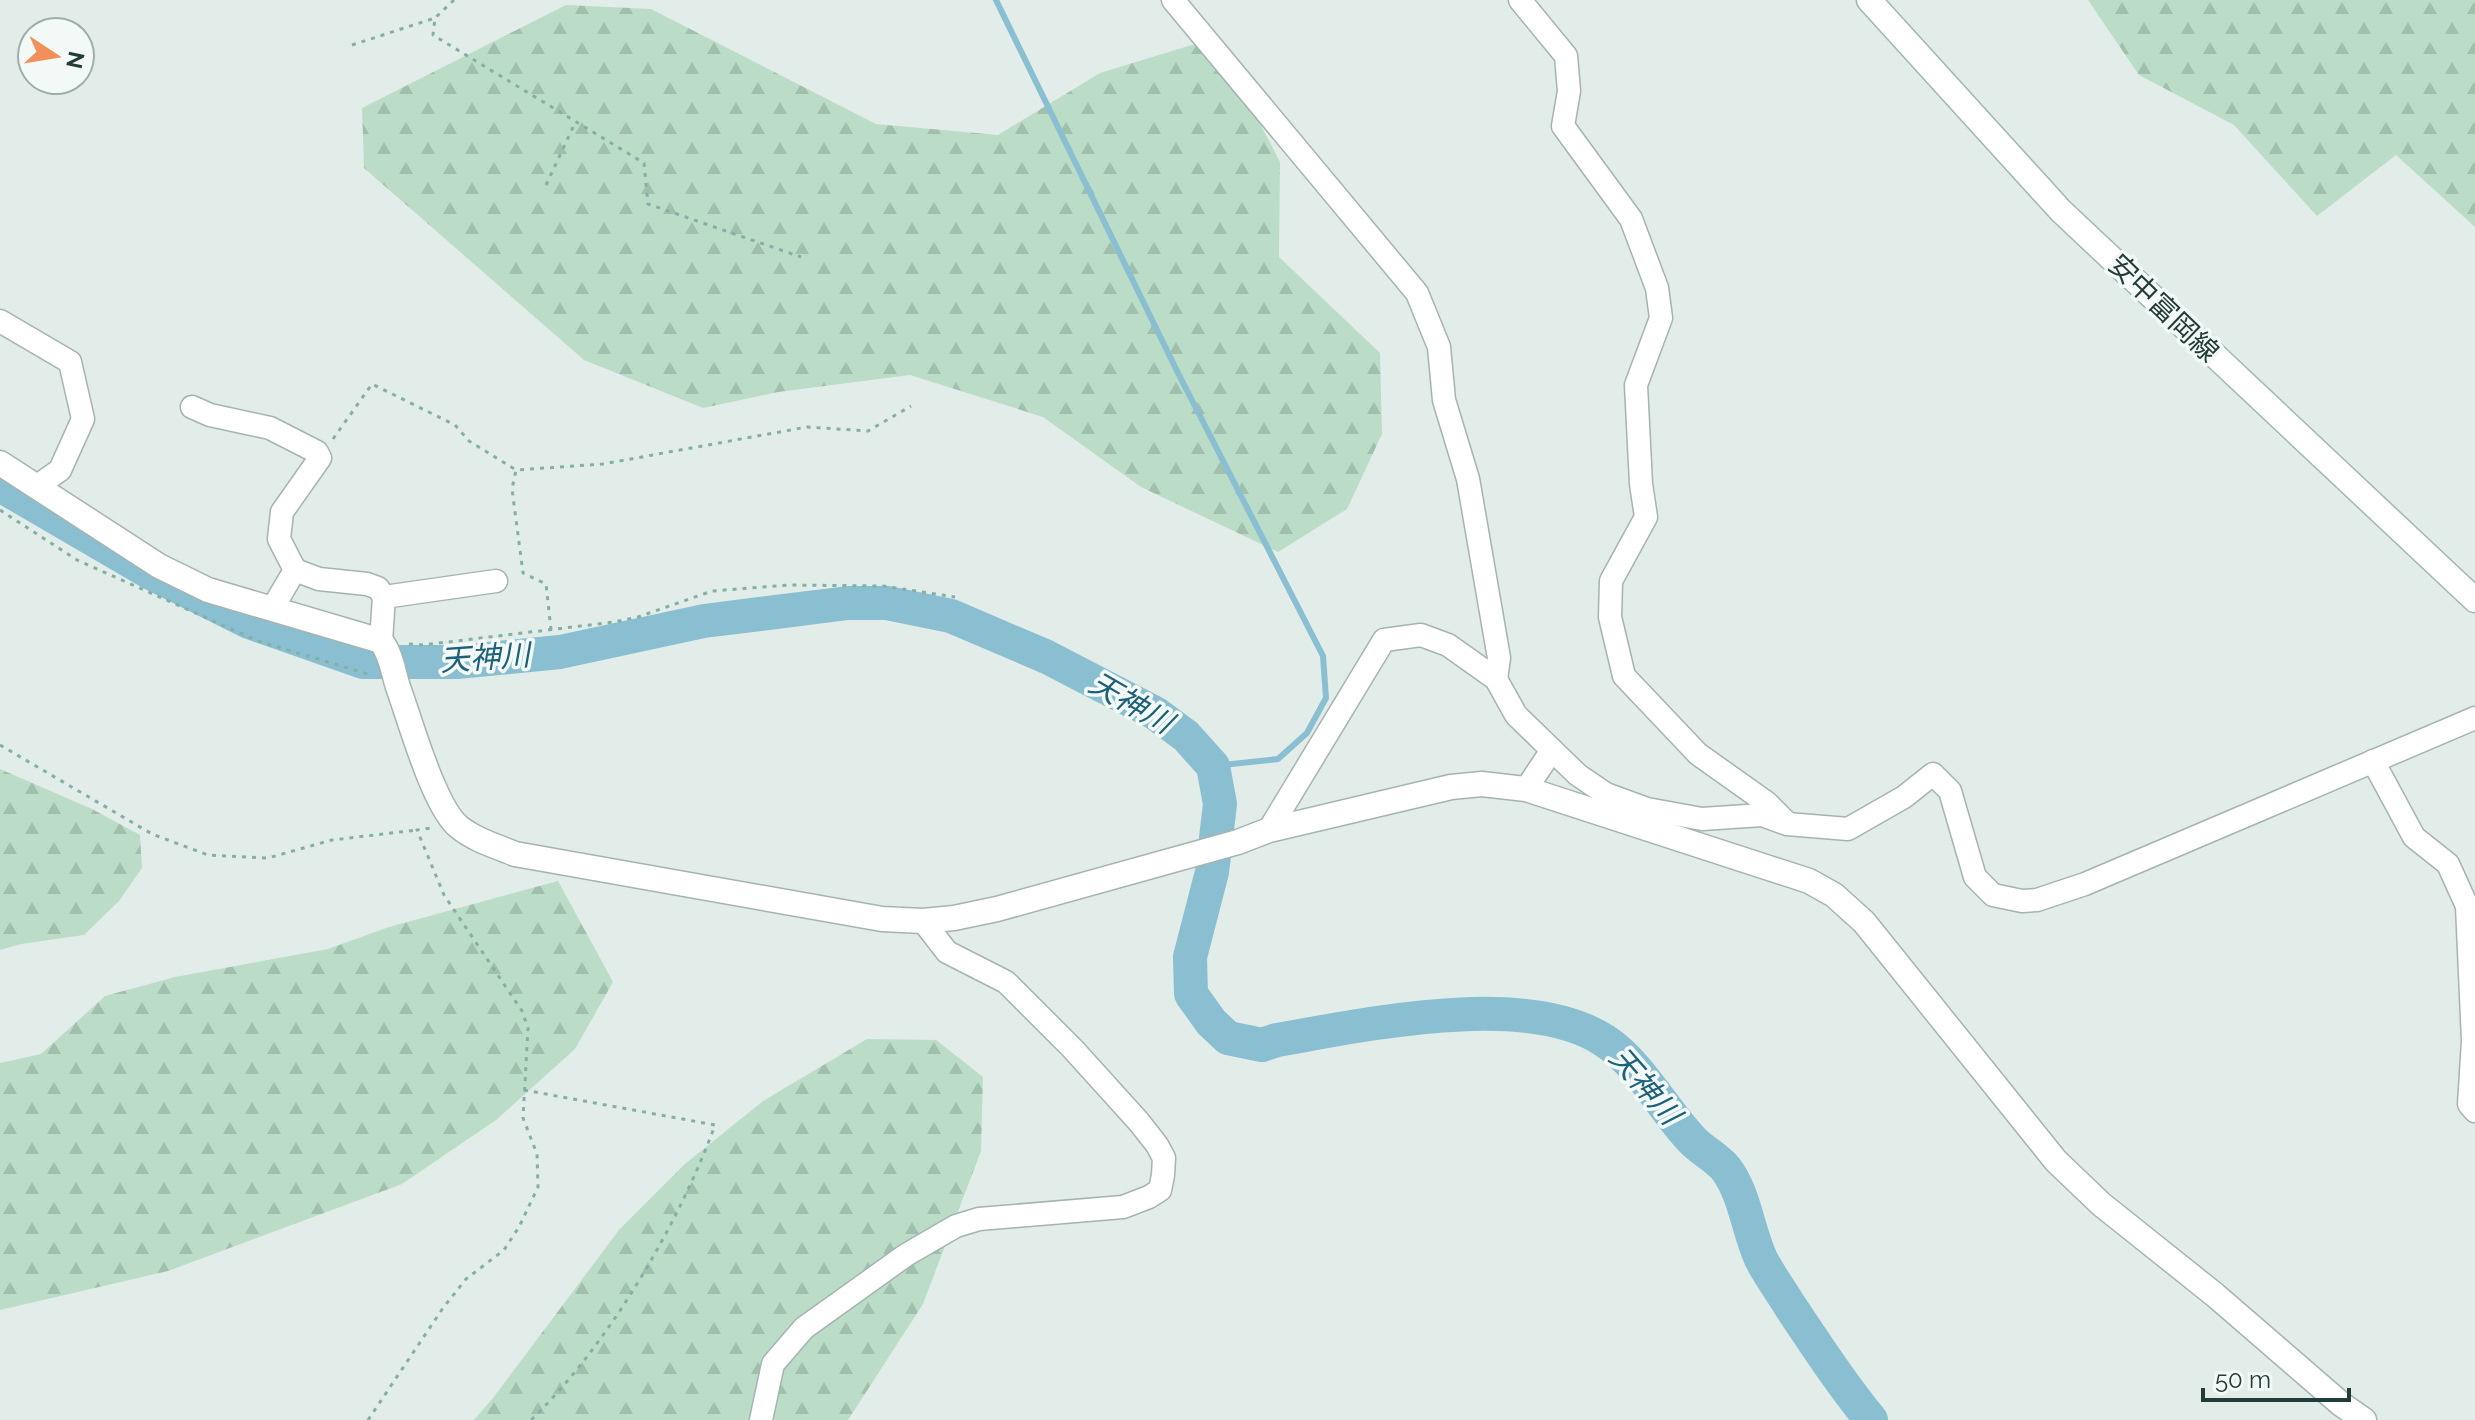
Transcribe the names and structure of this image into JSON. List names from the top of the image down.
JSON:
{
  "streets": {
    "street": ["安中富岡線"]
  },
  "water": ["天神川"],
  "scale_bar": "50 m",
  "north": "right"
}
